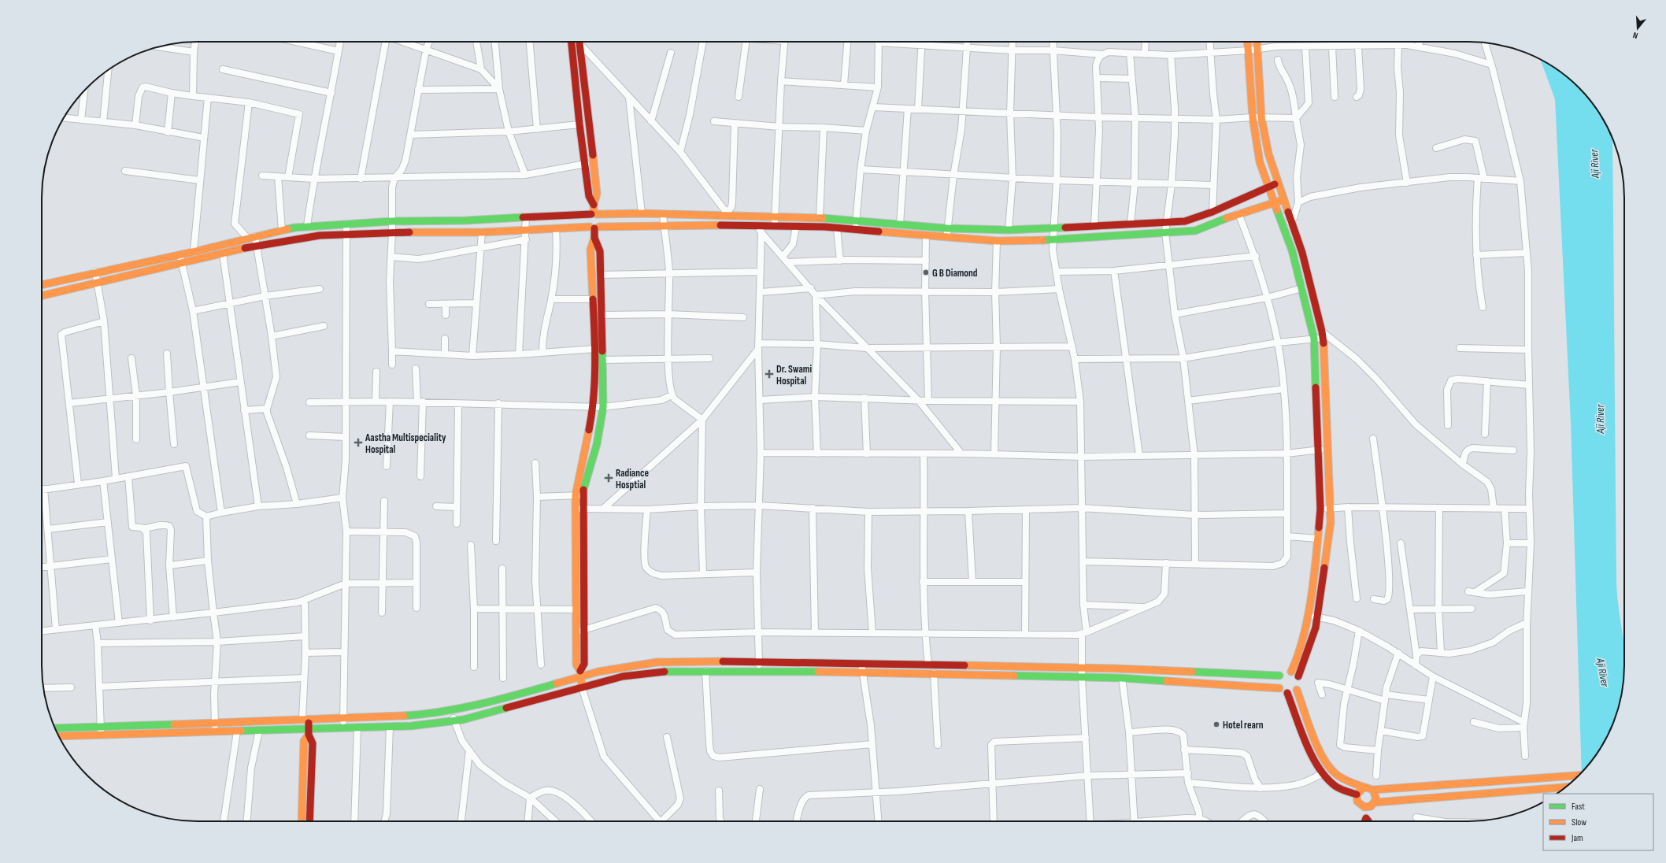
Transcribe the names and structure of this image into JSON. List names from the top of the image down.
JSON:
{
  "water": ["Aji River"],
  "places": {
    "other": ["G B Diamond", "Hotel rearn"],
    "health": ["Dr. Swami Hospital", "Aastha Multispeciality Hospital", "Radiance Hosptial"]
  },
  "legend": ["Fast", "Slow", "Jam"],
  "north": "bottom"
}
